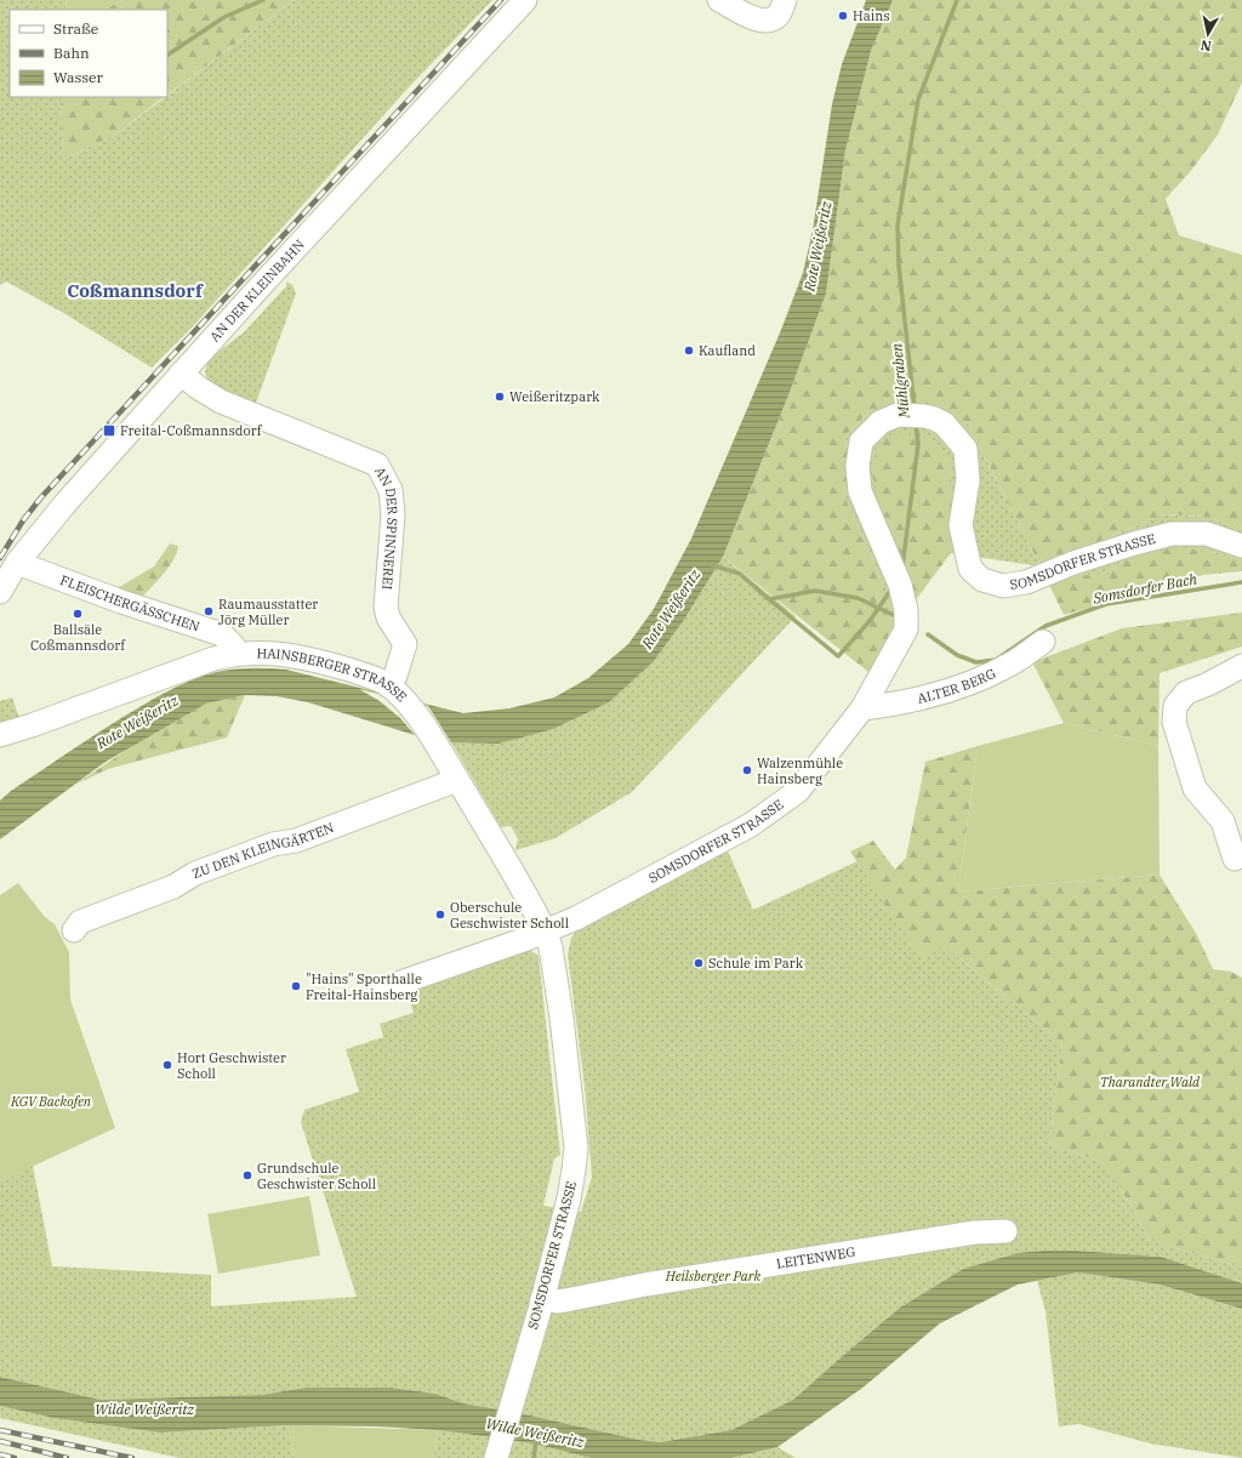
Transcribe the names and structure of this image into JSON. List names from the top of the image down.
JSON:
{
  "streets": {
    "street": [
      "AN DER KLEINBAHN",
      "AN DER SPINNEREI",
      "SOMSDORFER STRASSE",
      "FLEISCHERGÄSSCHEN",
      "HAINSBERGER STRASSE",
      "ALTER BERG",
      "ZU DEN KLEINGÄRTEN",
      "LEITENWEG"
    ]
  },
  "crossings": [
    ["AN DER KLEINBAHN", "AN DER SPINNEREI"],
    ["AN DER KLEINBAHN", "FLEISCHERGÄSSCHEN"],
    ["AN DER SPINNEREI", "HAINSBERGER STRASSE"],
    ["SOMSDORFER STRASSE", "HAINSBERGER STRASSE"],
    ["SOMSDORFER STRASSE", "ALTER BERG"],
    ["SOMSDORFER STRASSE", "LEITENWEG"],
    ["FLEISCHERGÄSSCHEN", "HAINSBERGER STRASSE"],
    ["HAINSBERGER STRASSE", "ZU DEN KLEINGÄRTEN"]
  ],
  "districts": ["Coßmannsdorf"],
  "water": [
    "Rote Weißeritz",
    "Mühlgraben",
    "Somsdorfer Bach",
    "Wilde Weißeritz"
  ],
  "parks": ["Tharandter Wald", "KGV Backofen", "Heilsberger Park"],
  "places": {
    "other": [
      "Hains",
      "Kaufland",
      "Weißeritzpark",
      "Raumausstatter Jörg Müller",
      "Ballsäle Coßmannsdorf",
      "Walzenmühle Hainsberg",
      "Oberschule Geschwister Scholl",
      "Schule im Park",
      "\"Hains\" Sporthalle Freital-Hainsberg",
      "Hort Geschwister Scholl",
      "Grundschule Geschwister Scholl"
    ],
    "transit": ["Freital-Coßmannsdorf"]
  },
  "legend": ["Straße", "Bahn", "Wasser"],
  "north": "bottom"
}
